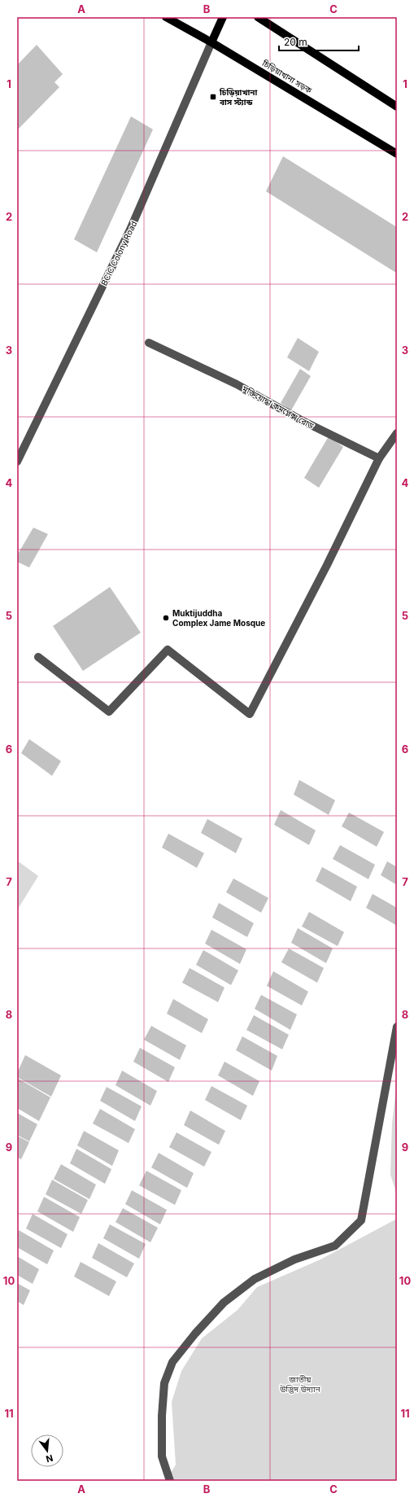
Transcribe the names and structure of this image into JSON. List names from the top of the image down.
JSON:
{
  "streets": {
    "main road": ["চিড়িয়াখানা সড়ক"],
    "street": ["BCIC Colony Road", "মুক্তিযোদ্ধা কমপ্লেক্স রোড"]
  },
  "crossings": [
    ["চিড়িয়াখানা সড়ক", "BCIC Colony Road"]
  ],
  "parks": ["জাতীয় উদ্ভিদ উদ্যান"],
  "places": {
    "transit": ["চিড়িয়াখানা বাস স্ট্যান্ড"],
    "other": ["Muktijuddha Complex Jame Mosque"]
  },
  "scale_bar": "20 m",
  "north": "bottom",
  "grid": {
    "columns": ["A", "B", "C"],
    "rows": [
      "1",
      "2",
      "3",
      "4",
      "5",
      "6",
      "7",
      "8",
      "9",
      "10",
      "11"
    ]
  }
}
